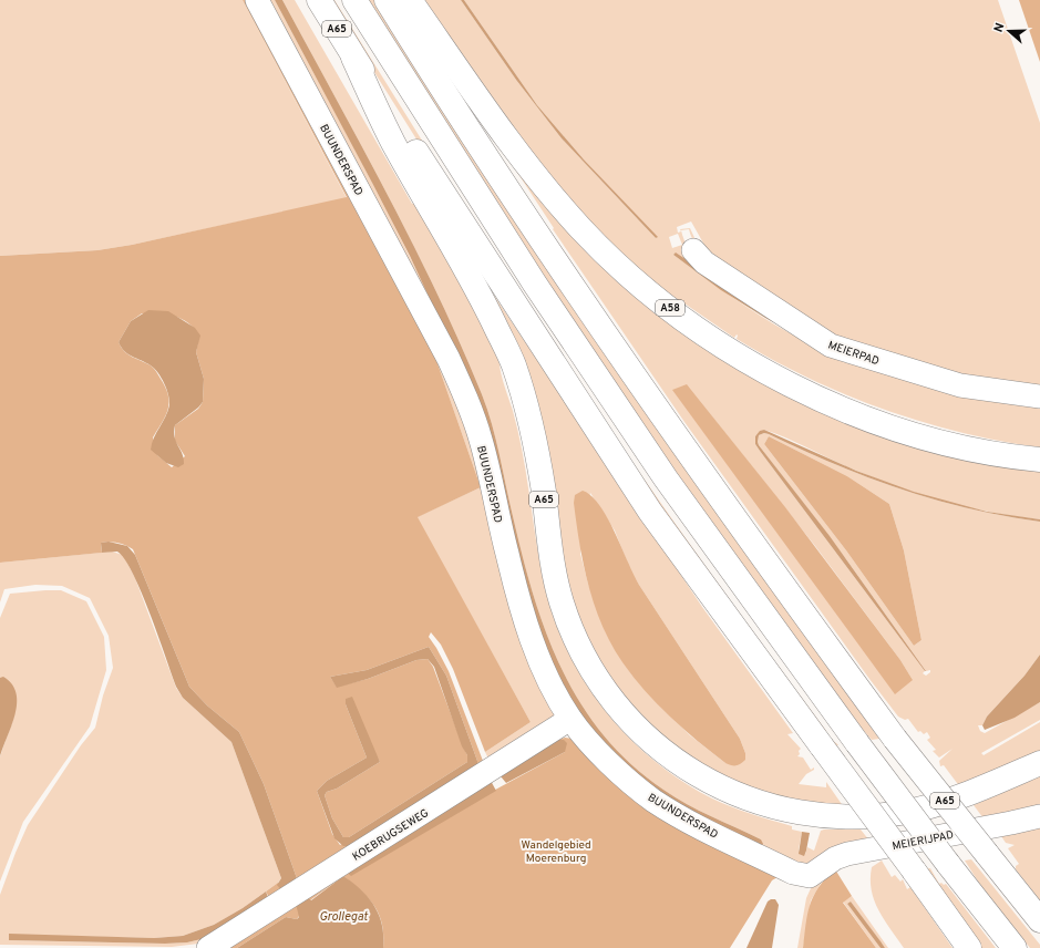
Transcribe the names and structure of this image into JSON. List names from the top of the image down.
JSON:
{
  "streets": {
    "highway": ["A65", "A58"],
    "street": [
      "BUUNDERSPAD",
      "MEIERPAD",
      "KOEBRUGSEWEG",
      "MEIERIJPAD"
    ]
  },
  "crossings": [
    ["BUUNDERSPAD", "KOEBRUGSEWEG"],
    ["BUUNDERSPAD", "MEIERIJPAD"]
  ],
  "water": ["Grollegat"],
  "parks": ["Wandelgebied Moerenburg"],
  "north": "left"
}
